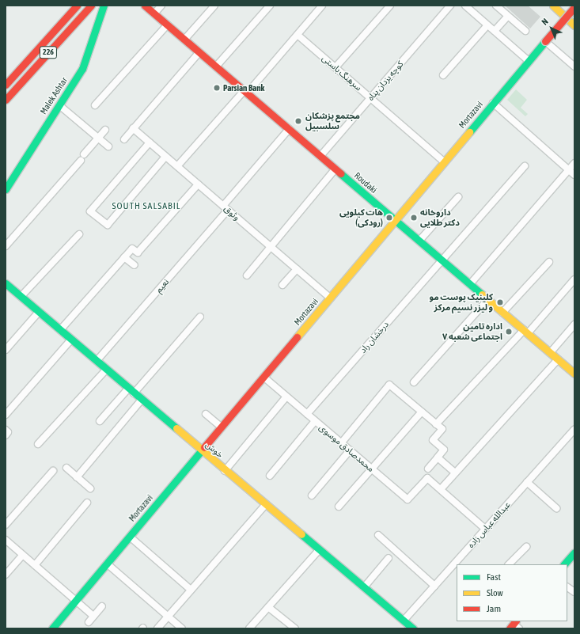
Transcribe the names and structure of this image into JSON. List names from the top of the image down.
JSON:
{
  "streets": {
    "main road": [
      "226",
      "Malek Ashtar",
      "Mortazavi",
      "Roudaki",
      "خوش"
    ],
    "street": [
      "سرهنگ باستی",
      "کوچه یزدان پناه",
      "وثوق",
      "نعیم",
      "درخشان راد",
      "محمدصادق موسوی",
      "عبدالله عباس زاده"
    ]
  },
  "crossings": [
    ["سرهنگ باستی", "کوچه یزدان پناه"],
    ["سرهنگ باستی", "Mortazavi"],
    ["کوچه یزدان پناه", "Roudaki"],
    ["Mortazavi", "Roudaki"],
    ["Mortazavi", "وثوق"],
    ["Mortazavi", "محمدصادق موسوی"],
    ["Mortazavi", "خوش"],
    ["Roudaki", "نعیم"],
    ["Roudaki", "درخشان راد"],
    ["وثوق", "نعیم"],
    ["نعیم", "خوش"],
    ["درخشان راد", "محمدصادق موسوی"],
    ["خوش", "عبدالله عباس زاده"]
  ],
  "districts": ["SOUTH SALSABIL"],
  "places": [
    "Parsian Bank",
    "مجتمع پزشکان سلسبیل",
    "هات کیلویی (رودکی)",
    "داروخانه دکتر طلایی",
    "کلینیک پوست مو و لیزر نسیم مرکز",
    "اداره تامین اجتماعی شعبه ۷"
  ],
  "legend": ["Fast", "Slow", "Jam"],
  "north": "top left"
}
